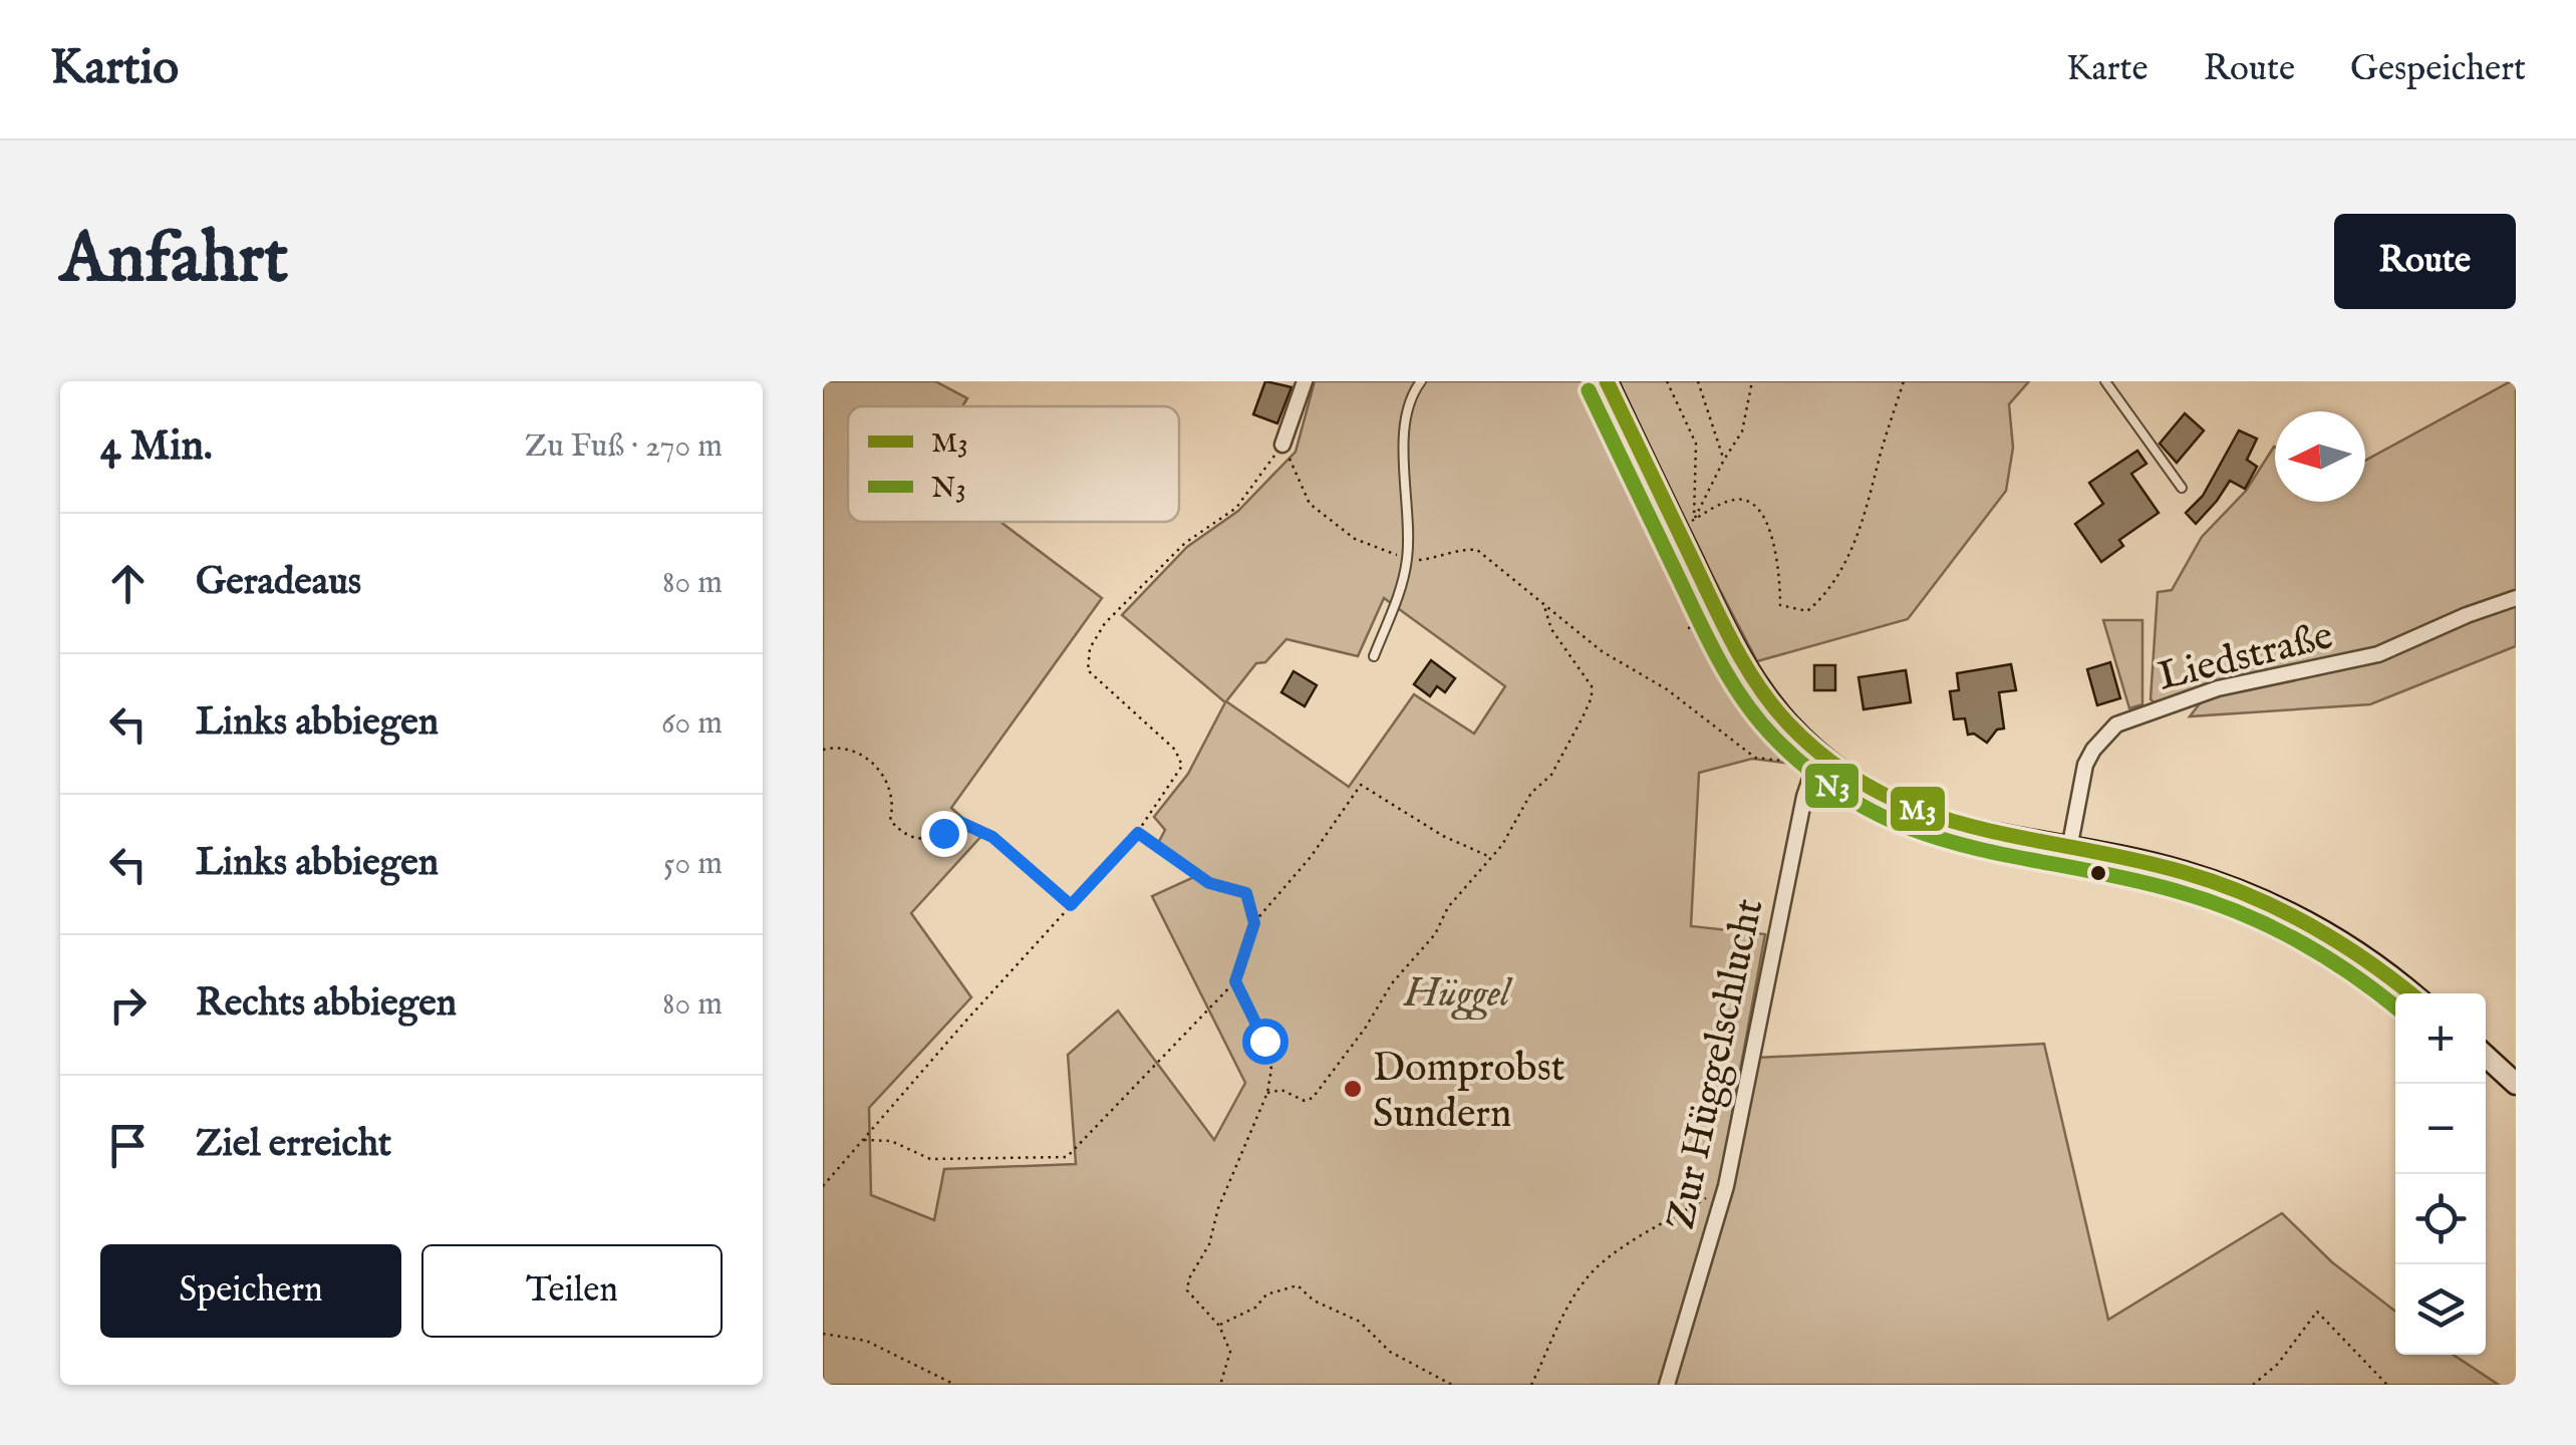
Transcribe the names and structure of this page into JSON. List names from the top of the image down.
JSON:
{
  "streets": {
    "street": ["Liedstraße", "Zur Hüggelschlucht"]
  },
  "parks": ["Hüggel"],
  "places": ["Domprobst Sundern"],
  "lines": ["transit line M3", "transit line N3"],
  "legend": ["M3", "N3"],
  "north": "left",
  "page": {
    "header": "Kartio",
    "nav": ["Karte", "Route", "Gespeichert"],
    "buttons": [
      "Route",
      ["Speichern", "Teilen"]
    ],
    "title": "Anfahrt",
    "heading": ["4 Min.", "Zu Fuß · 270 m"],
    "list": [
      ["Geradeaus", "80 m"],
      ["Links abbiegen", "60 m"],
      ["Links abbiegen", "50 m"],
      ["Rechts abbiegen", "80 m"],
      "Ziel erreicht"
    ],
    "map_buttons": ["+", "−"]
  }
}
